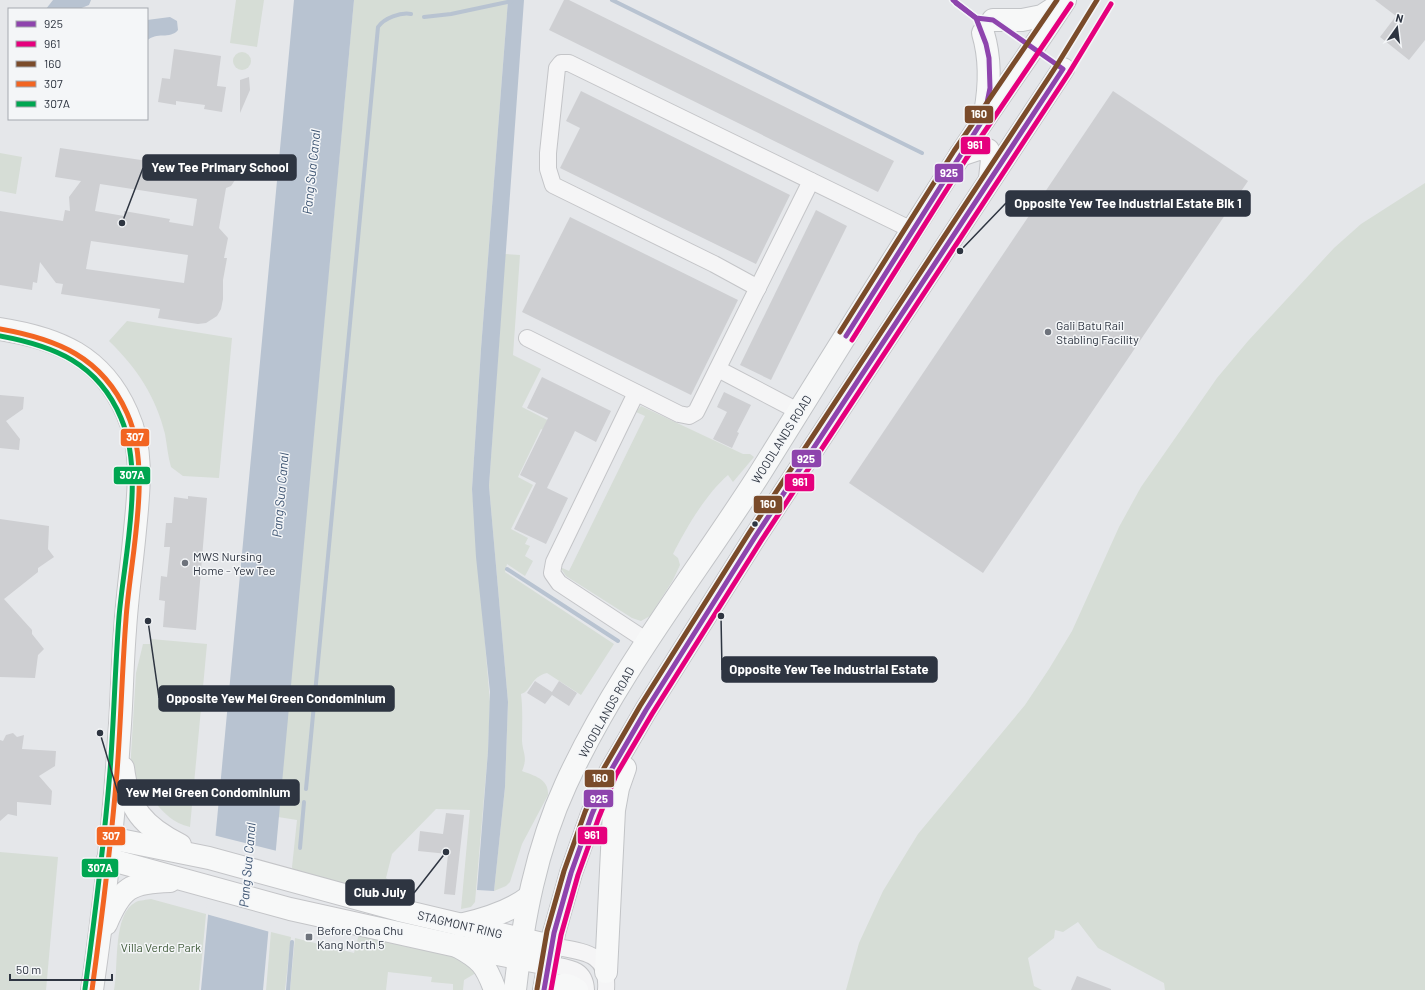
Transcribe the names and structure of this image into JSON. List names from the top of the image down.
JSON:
{
  "streets": {
    "main road": ["WOODLANDS ROAD", "STAGMONT RING"]
  },
  "crossings": [
    ["WOODLANDS ROAD", "STAGMONT RING"]
  ],
  "water": ["Pang Sua Canal"],
  "parks": ["Villa Verde Park"],
  "places": {
    "other": [
      "Yew Tee Primary School",
      "Opposite Yew Tee Industrial Estate Blk 1",
      "Gali Batu Rail Stabling Facility",
      "MWS Nursing Home - Yew Tee",
      "Opposite Yew Tee Industrial Estate",
      "Opposite Yew Mei Green Condominium",
      "Yew Mei Green Condominium",
      "Club July"
    ],
    "transit": ["Before Choa Chu Kang North 5"]
  },
  "lines": [
    "transit line 925",
    "transit line 160",
    "transit line 961",
    "transit line 307",
    "transit line 307A"
  ],
  "legend": [
    "925",
    "961",
    "160",
    "307",
    "307A"
  ],
  "scale_bar": "50 m",
  "north": "top"
}
